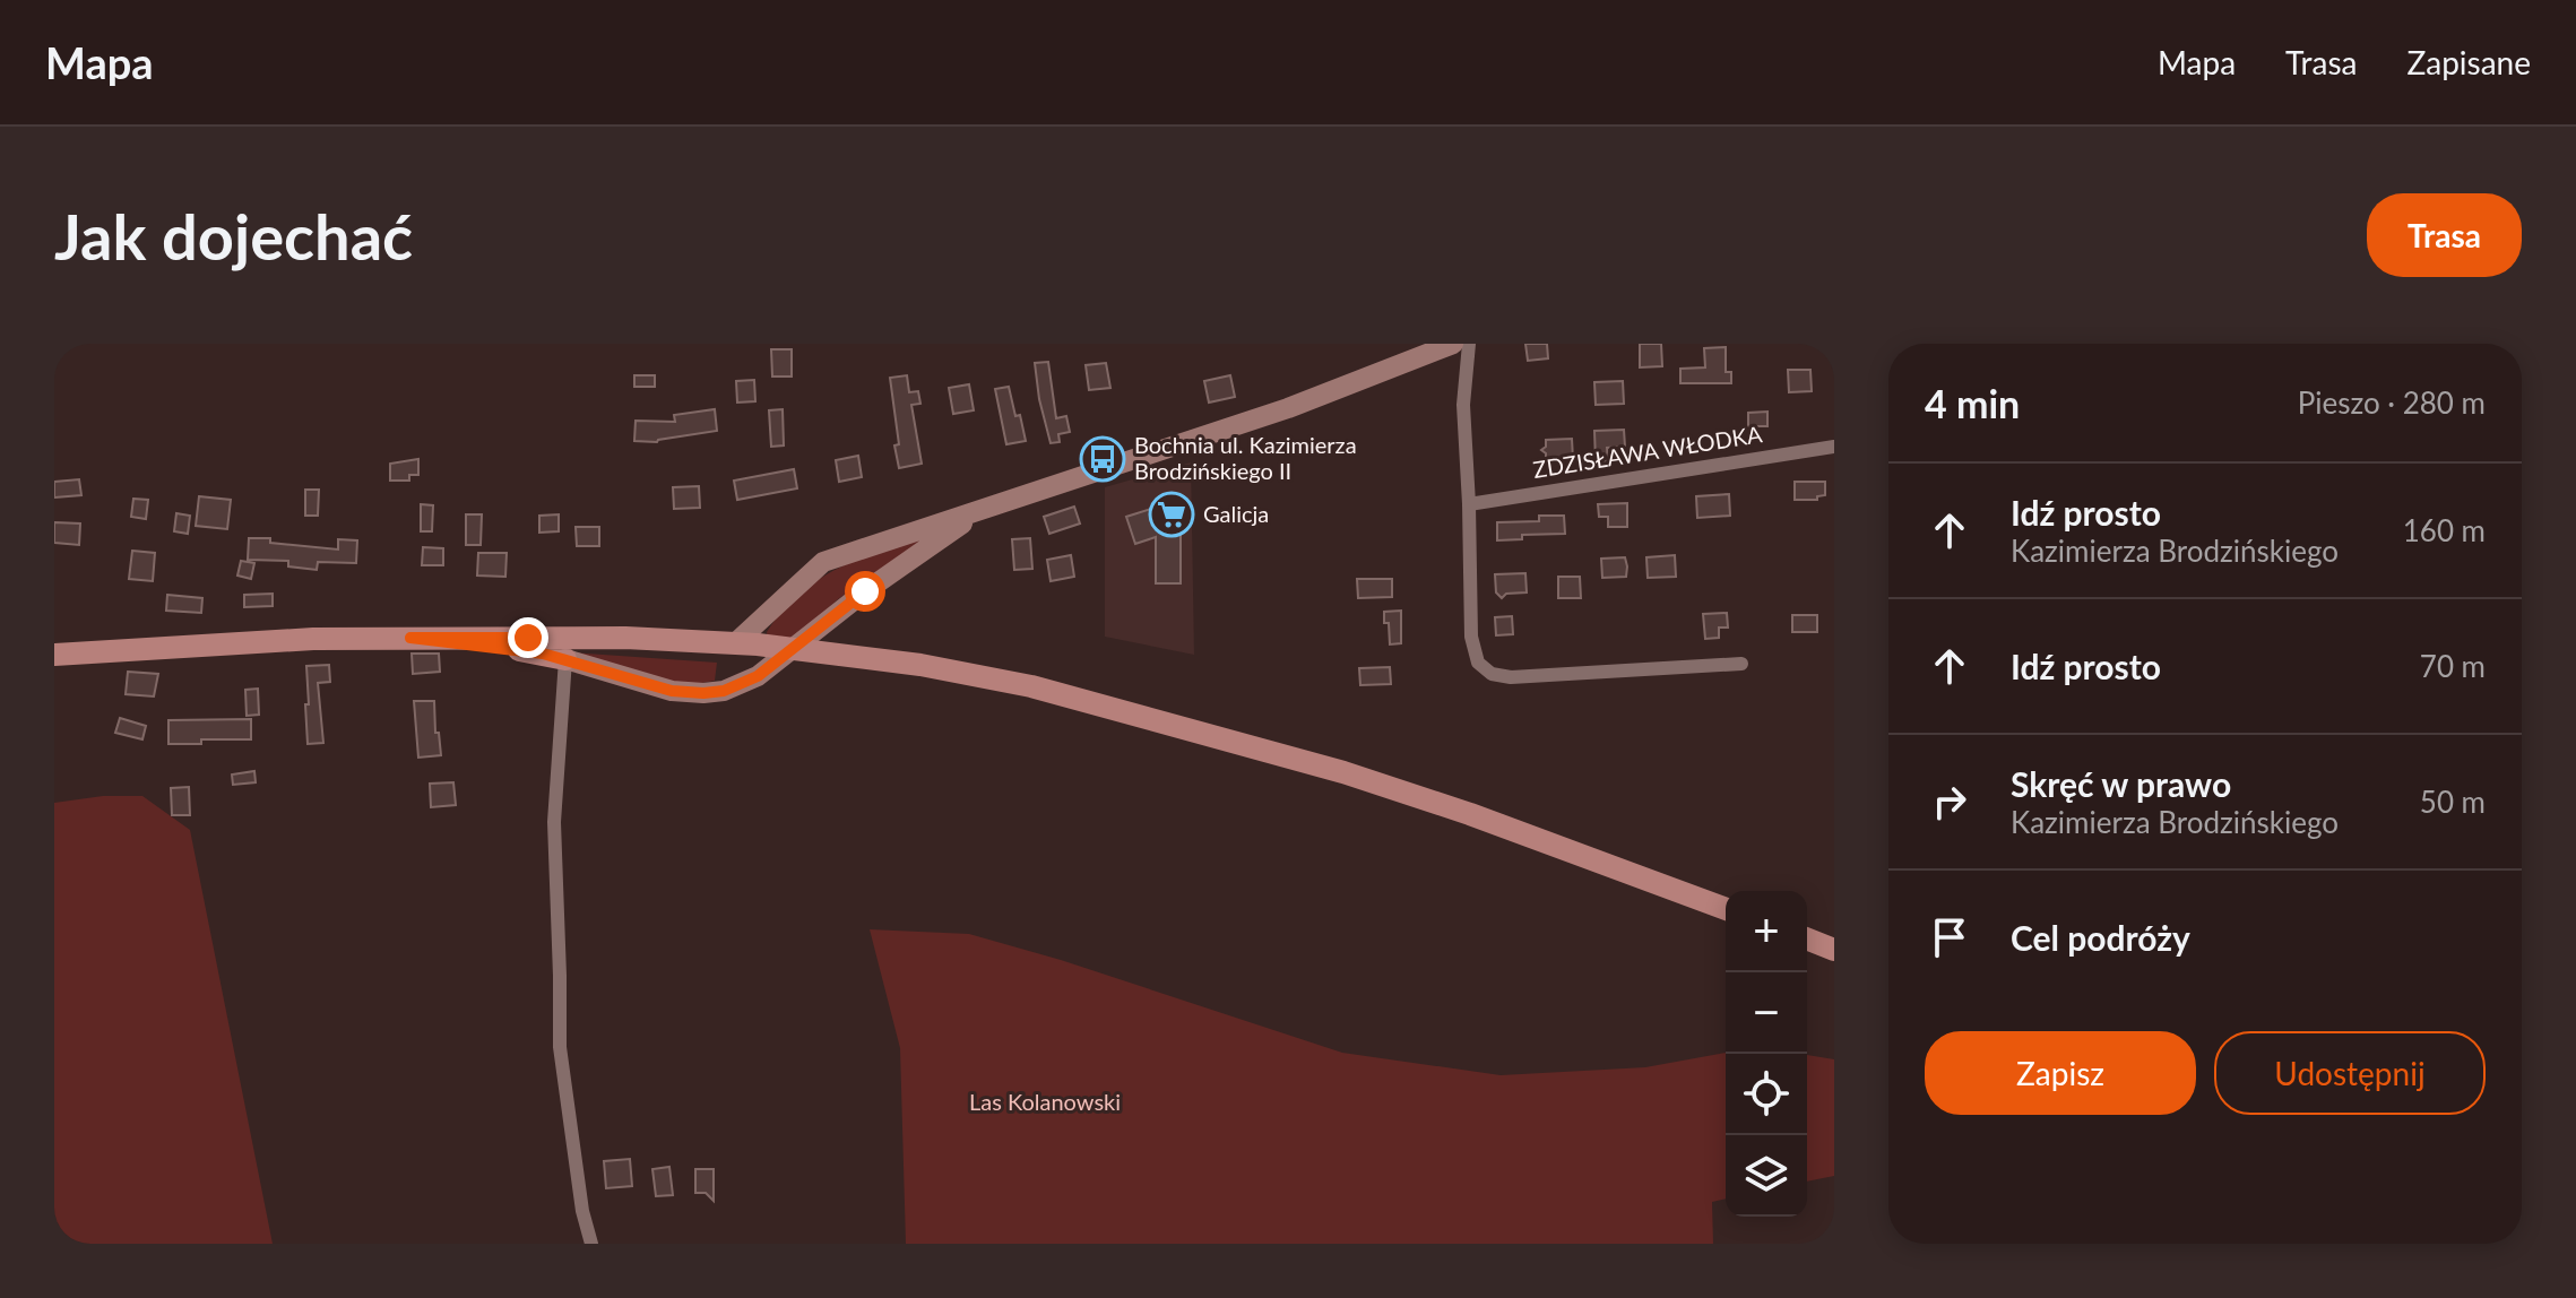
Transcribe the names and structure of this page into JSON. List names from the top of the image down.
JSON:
{
  "streets": {
    "street": ["ZDZISŁAWA WŁODKA"]
  },
  "parks": ["Las Kolanowski"],
  "places": {
    "bus stop": ["Bochnia ul. Kazimierza Brodzińskiego II"],
    "supermarket": ["Galicja"]
  },
  "page": {
    "header": "Mapa",
    "nav": ["Mapa", "Trasa", "Zapisane"],
    "buttons": [
      "Trasa",
      ["Zapisz", "Udostępnij"]
    ],
    "title": "Jak dojechać",
    "heading": ["4 min", "Pieszo · 280 m"],
    "list": [
      ["Idź prosto", "Kazimierza Brodzińskiego", "160 m"],
      ["Idź prosto", "70 m"],
      ["Skręć w prawo", "Kazimierza Brodzińskiego", "50 m"],
      "Cel podróży"
    ],
    "map_buttons": ["+", "−"]
  }
}
